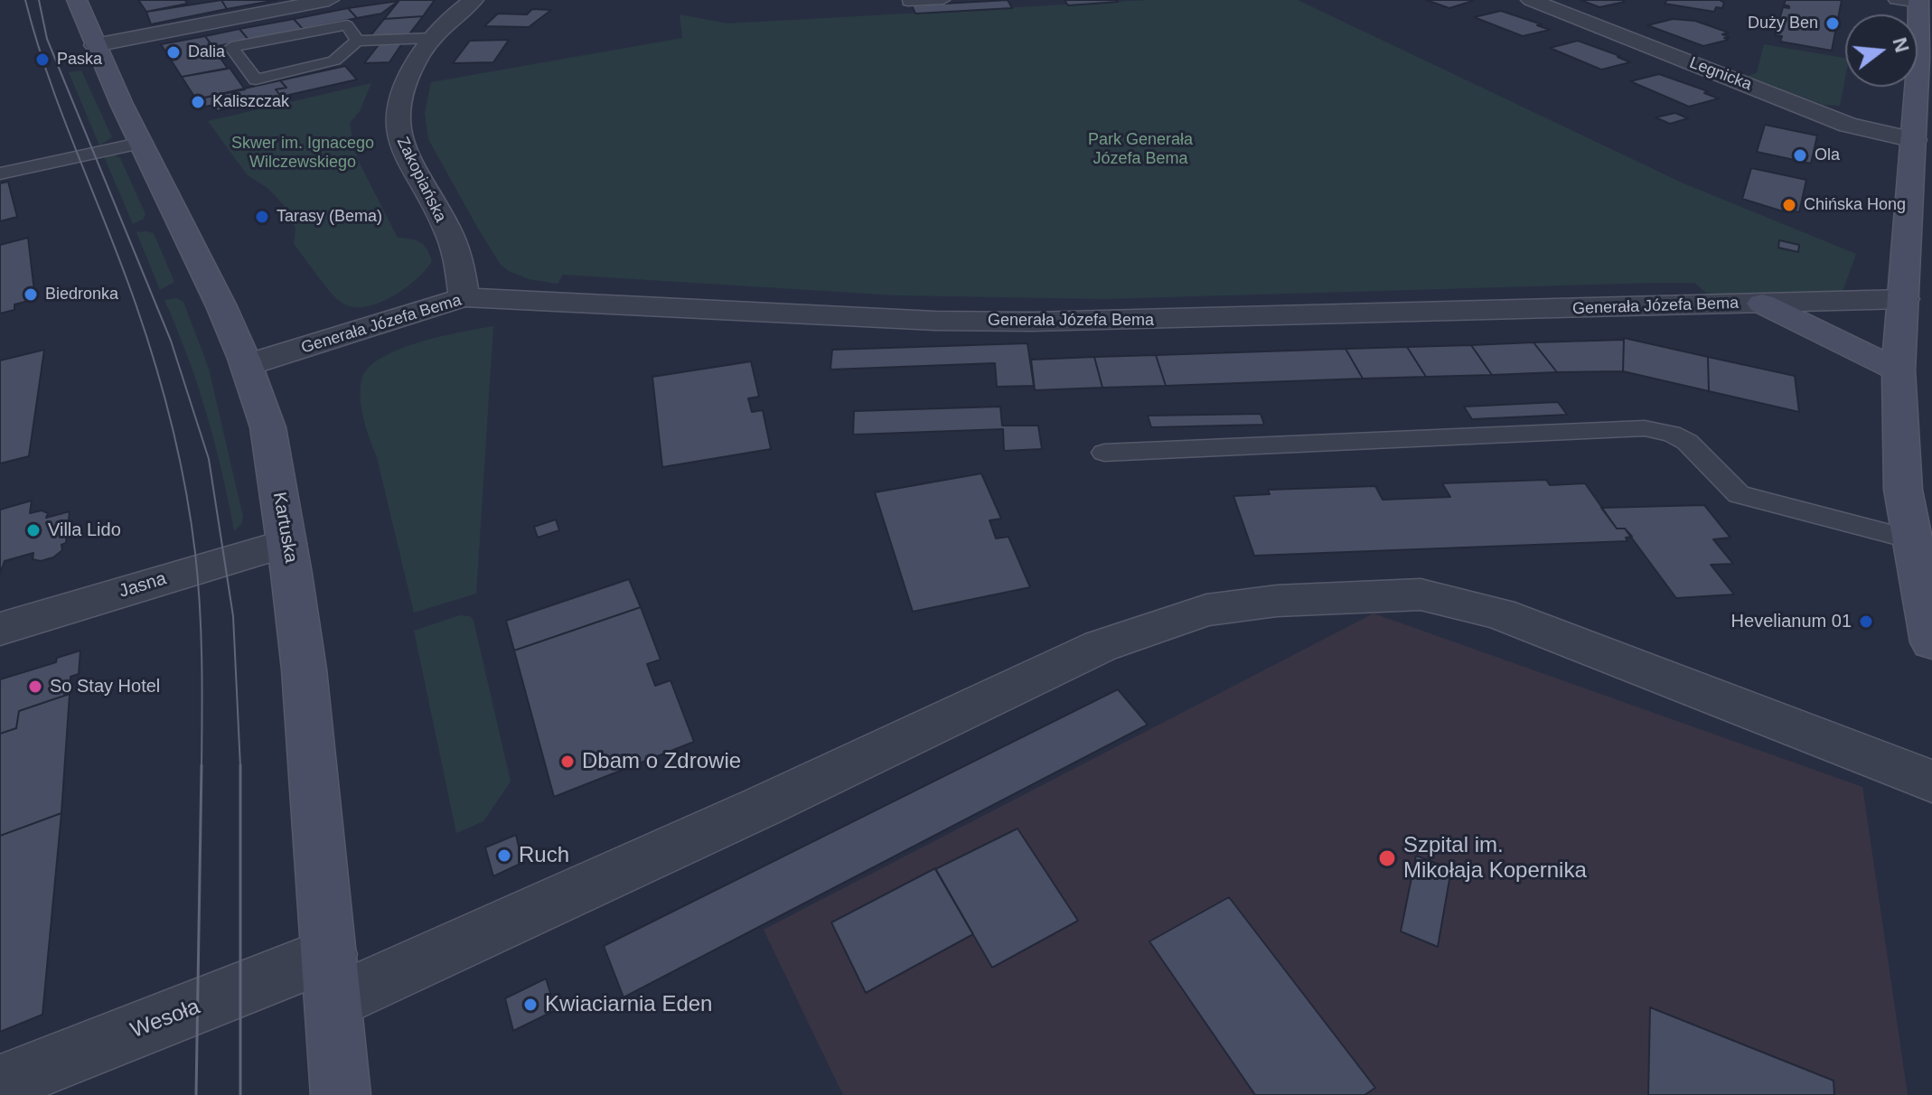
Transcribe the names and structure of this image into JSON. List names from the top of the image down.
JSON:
{
  "streets": {
    "main road": ["Kartuska"],
    "street": [
      "Legnicka",
      "Zakopiańska",
      "Generała Józefa Bema",
      "Jasna",
      "Wesoła"
    ]
  },
  "crossings": [
    ["Zakopiańska", "Generała Józefa Bema"],
    ["Generała Józefa Bema", "Kartuska"],
    ["Kartuska", "Jasna"],
    ["Kartuska", "Wesoła"]
  ],
  "parks": ["Park Generała Józefa Bema", "Skwer im. Ignacego Wilczewskiego"],
  "places": [
    "Duży Ben",
    "Dalia",
    "Paska",
    "Kaliszczak",
    "Ola",
    "Chińska Hong",
    "Tarasy (Bema)",
    "Biedronka",
    "Villa Lido",
    "Hevelianum 01",
    "So Stay Hotel",
    "Dbam o Zdrowie",
    "Ruch",
    "Szpital im. Mikołaja Kopernika",
    "Kwiaciarnia Eden"
  ],
  "north": "right"
}
